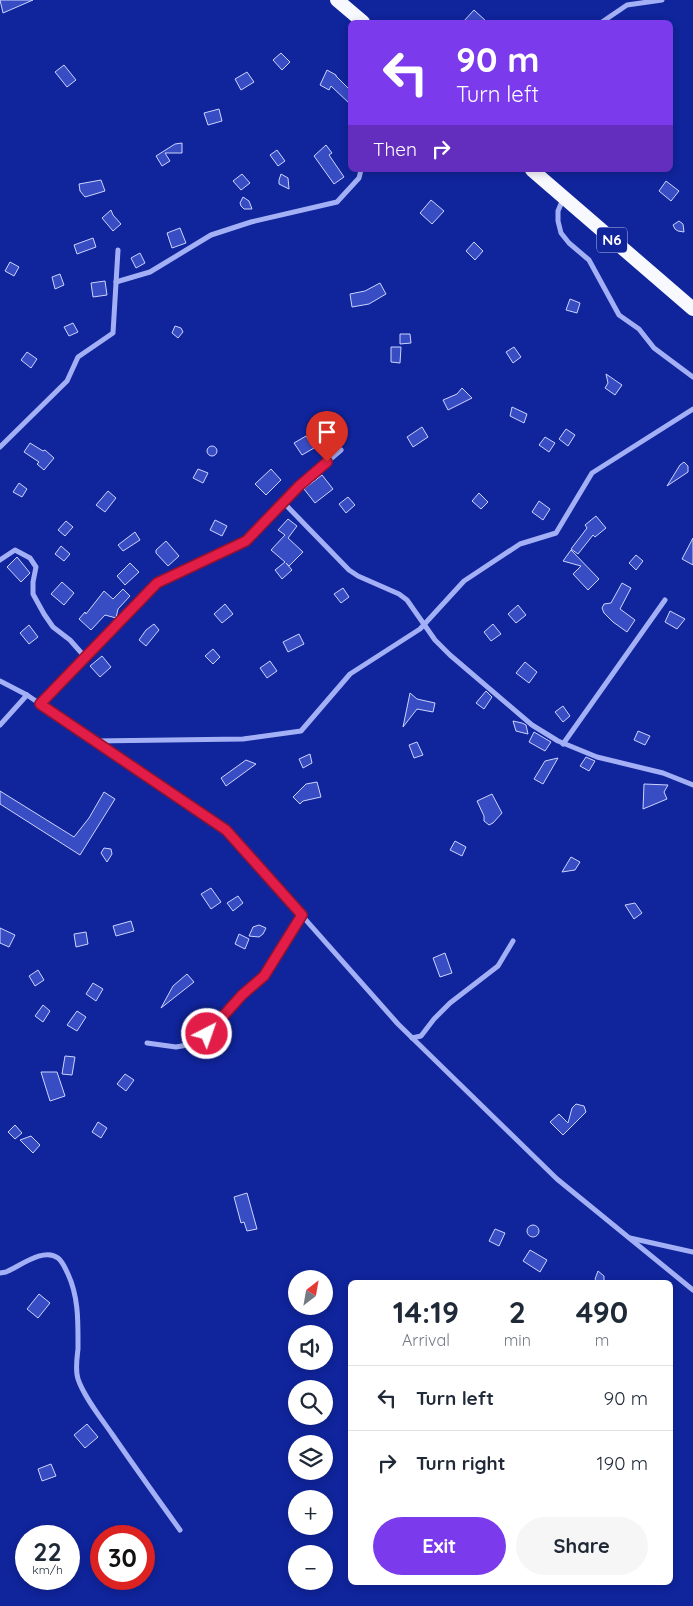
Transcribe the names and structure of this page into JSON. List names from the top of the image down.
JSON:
{
  "streets": {
    "highway": ["N6"]
  },
  "north": "top right",
  "page": {
    "turn": ["90 m", "Turn left"],
    "then": "Then",
    "map_buttons": ["+", "−"],
    "eta": [
      "14:19",
      "Arrival",
      "2",
      "min",
      "490",
      "m"
    ],
    "list": [
      {
        "name": "Turn left",
        "value": "90 m"
      },
      {
        "name": "Turn right",
        "value": "190 m"
      }
    ],
    "buttons": ["Exit", "Share"],
    "speed": "22 km/h",
    "limit": "30"
  }
}
